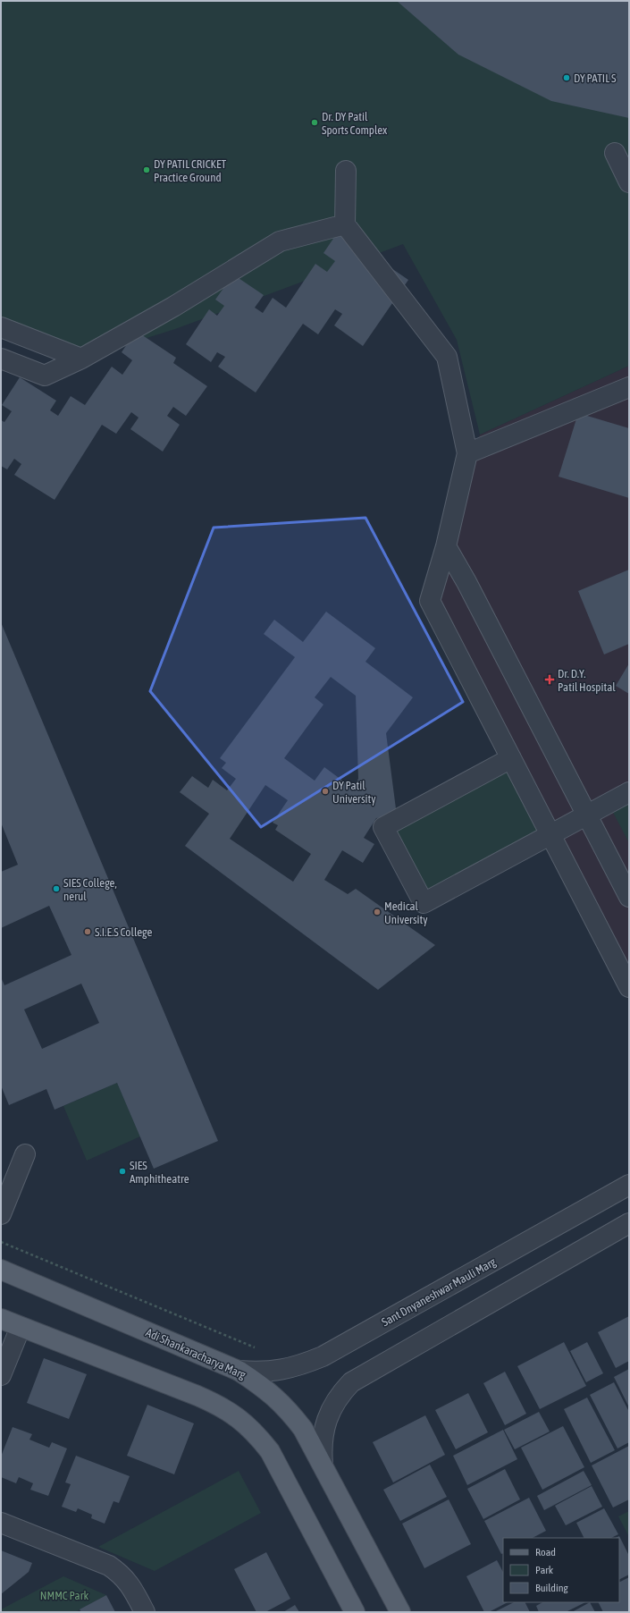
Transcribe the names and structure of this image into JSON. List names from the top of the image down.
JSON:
{
  "streets": {
    "main road": ["Adi Shankaracharya Marg"],
    "street": ["Sant Dnyaneshwar Mauli Marg"]
  },
  "crossings": [
    ["Sant Dnyaneshwar Mauli Marg", "Adi Shankaracharya Marg"]
  ],
  "parks": ["NMMC Park"],
  "places": {
    "other": [
      "DY PATIL S",
      "Dr. DY Patil Sports Complex",
      "DY PATIL CRICKET Practice Ground",
      "DY Patil University",
      "SIES College, nerul",
      "Medical University",
      "S.I.E.S College",
      "SIES Amphitheatre"
    ],
    "health": ["Dr. D.Y. Patil Hospital"]
  },
  "legend": ["Road", "Park", "Building"]
}
